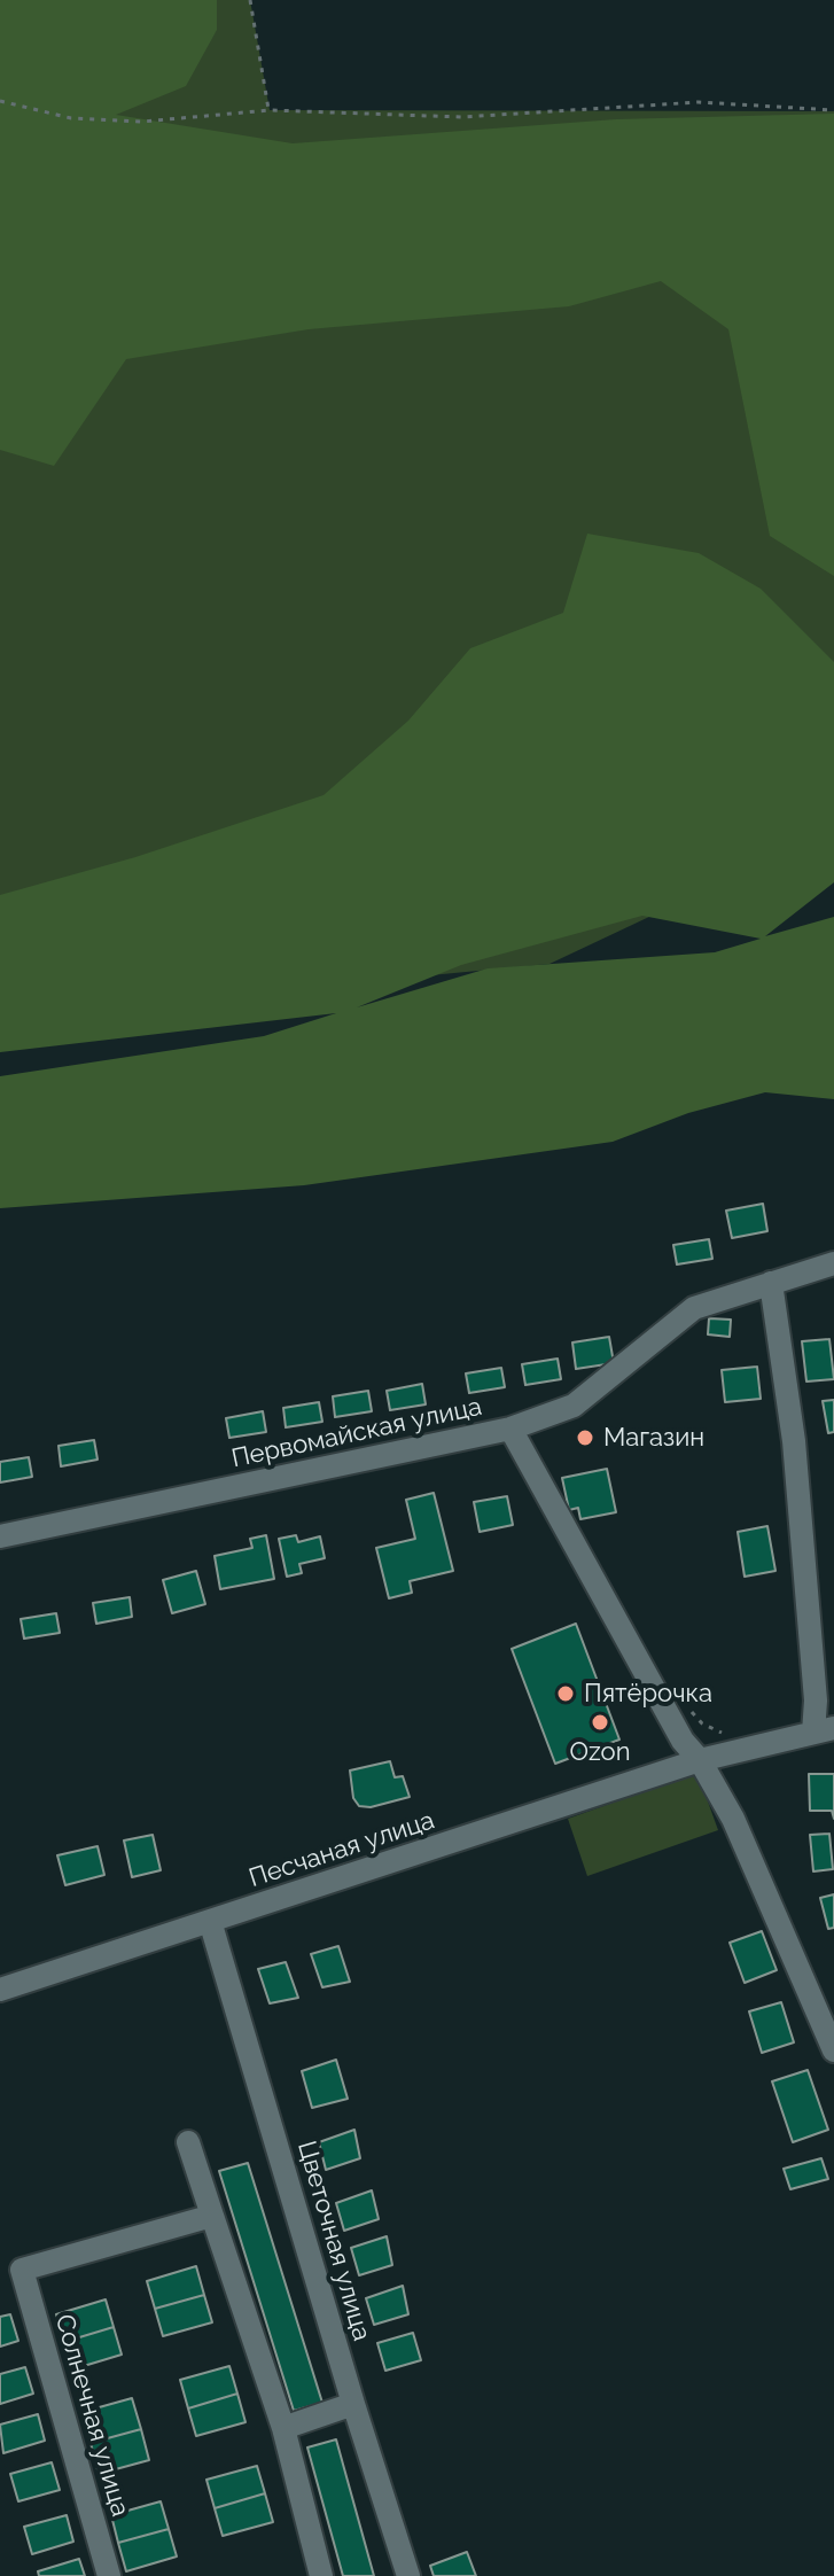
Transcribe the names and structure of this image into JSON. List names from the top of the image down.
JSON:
{
  "streets": {
    "street": [
      "Первомайская улица",
      "Песчаная улица",
      "Цветочная улица",
      "Солнечная улица"
    ]
  },
  "crossings": [
    ["Первомайская улица", "Песчаная улица"],
    ["Песчаная улица", "Цветочная улица"]
  ],
  "places": ["Магазин", "Пятёрочка", "Ozon"]
}
